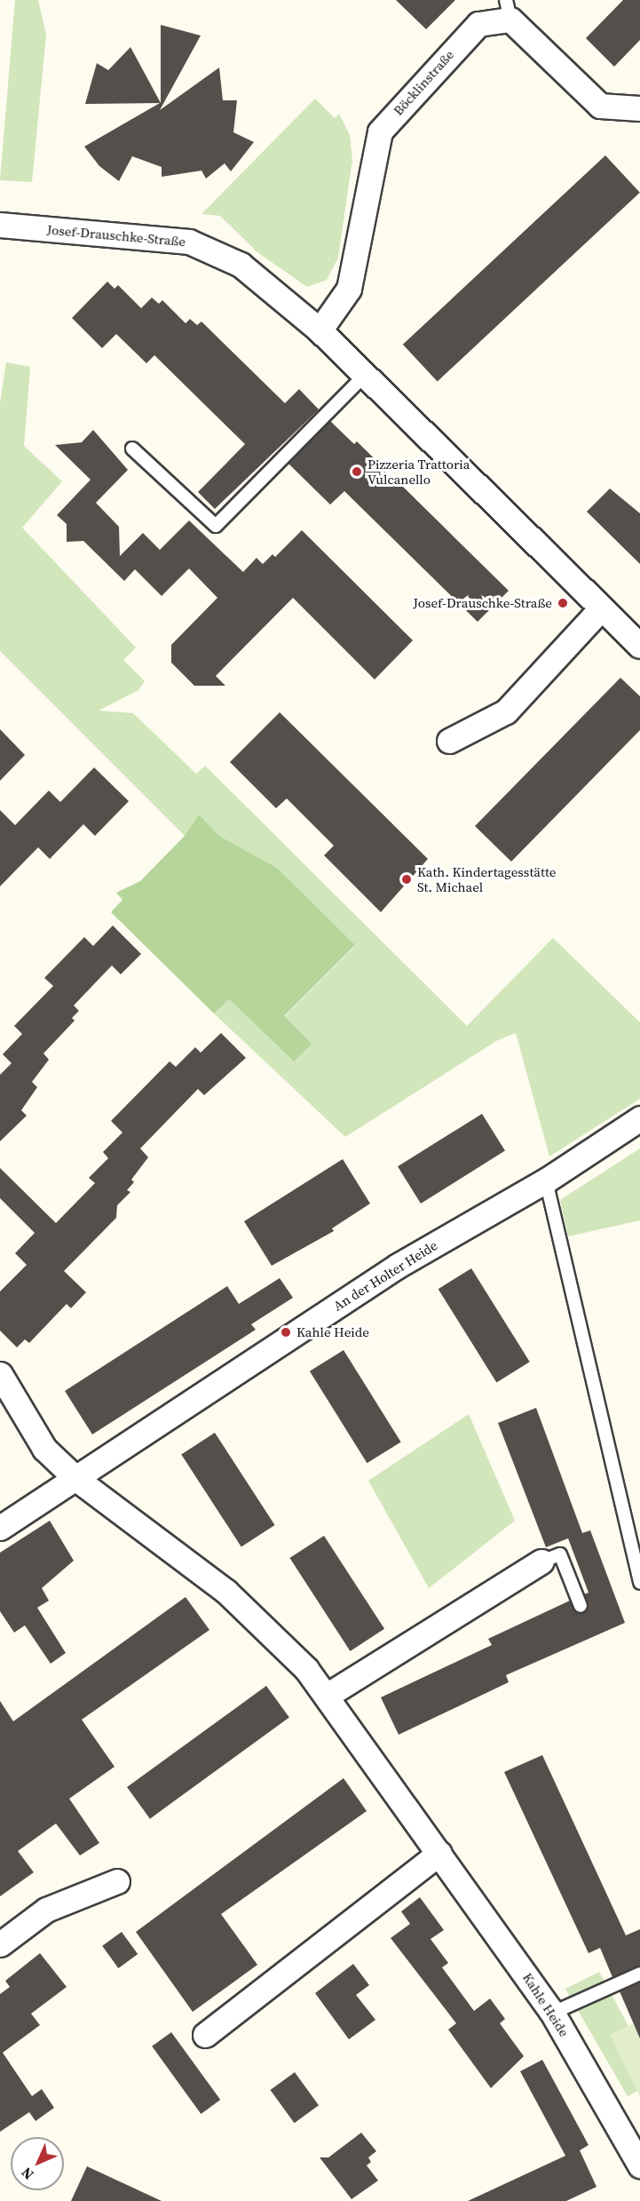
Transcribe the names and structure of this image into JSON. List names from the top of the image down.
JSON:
{
  "streets": {
    "street": [
      "Böcklinstraße",
      "Josef-Drauschke-Straße",
      "An der Holter Heide",
      "Kahle Heide"
    ]
  },
  "crossings": [
    ["Böcklinstraße", "Josef-Drauschke-Straße"],
    ["An der Holter Heide", "Kahle Heide"]
  ],
  "places": [
    "Pizzeria Trattoria Vulcanello",
    "Josef-Drauschke-Straße",
    "Kath. Kindertagesstätte St. Michael",
    "Kahle Heide"
  ],
  "north": "bottom left"
}
